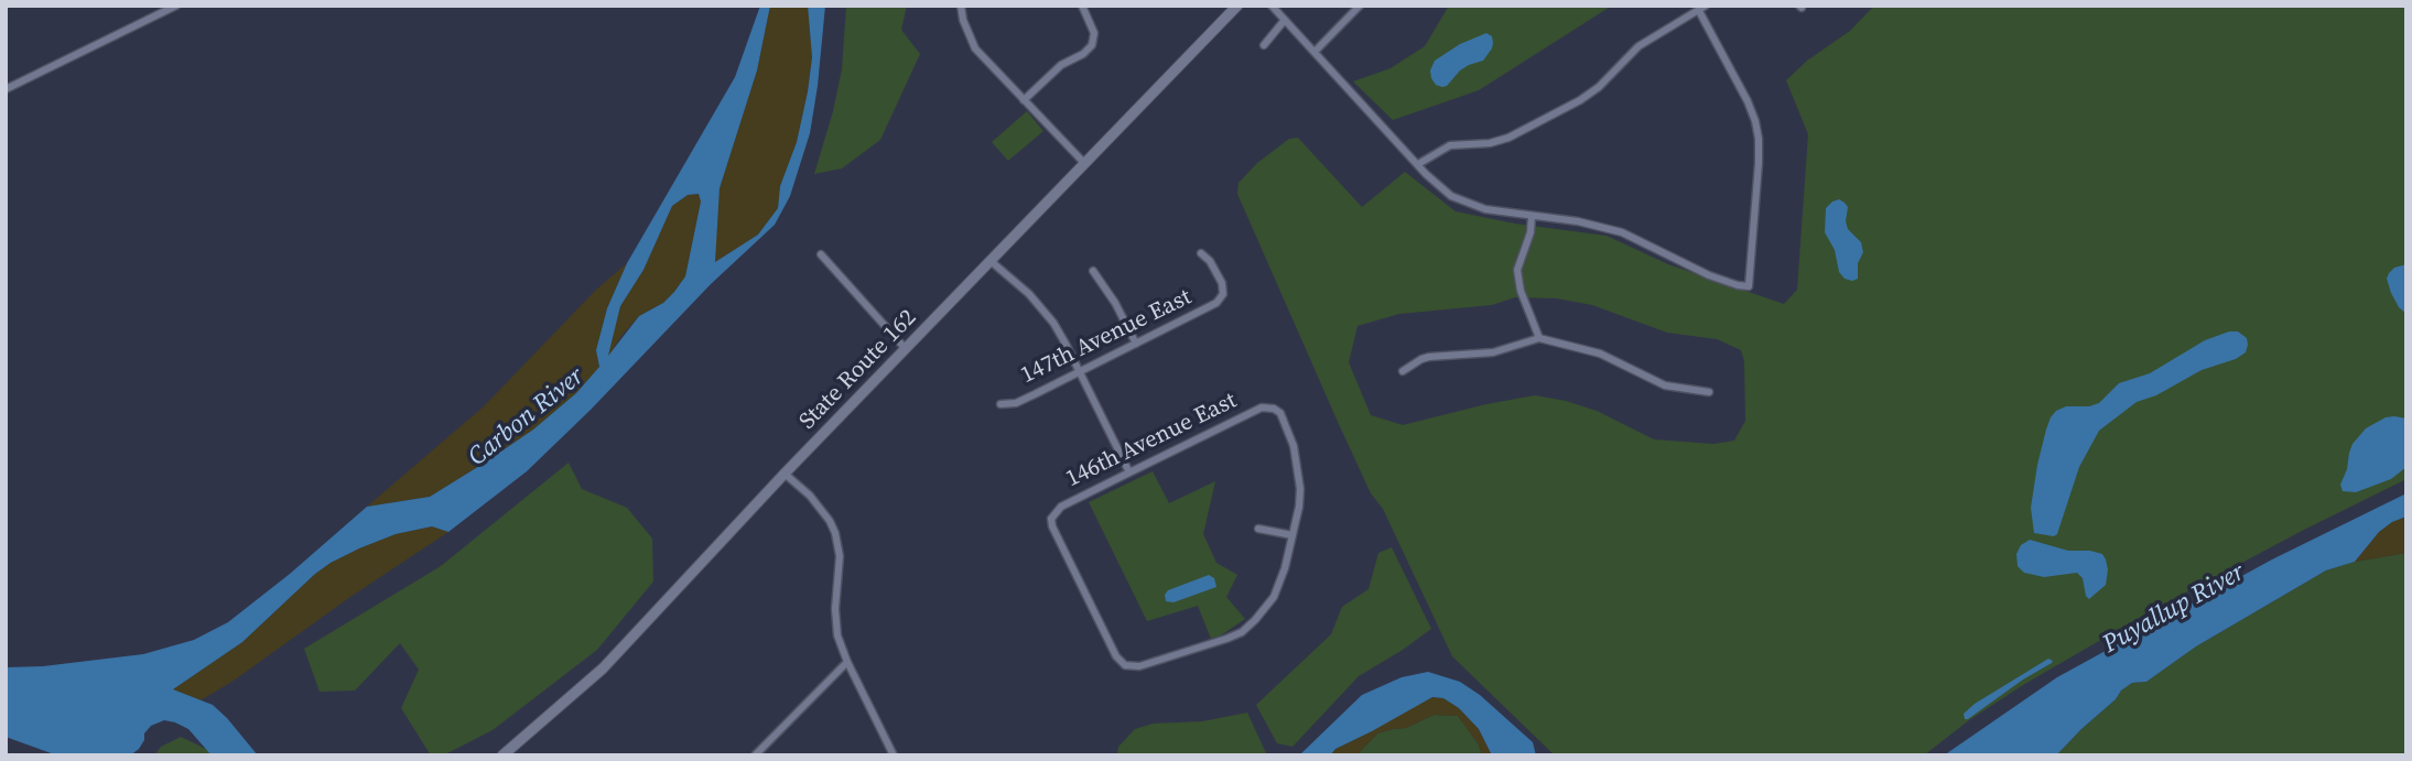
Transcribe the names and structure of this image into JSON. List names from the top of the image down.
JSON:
{
  "streets": {
    "main road": ["State Route 162"],
    "street": ["147th Avenue East", "146th Avenue East"]
  },
  "water": ["Carbon River", "Puyallup River"]
}
